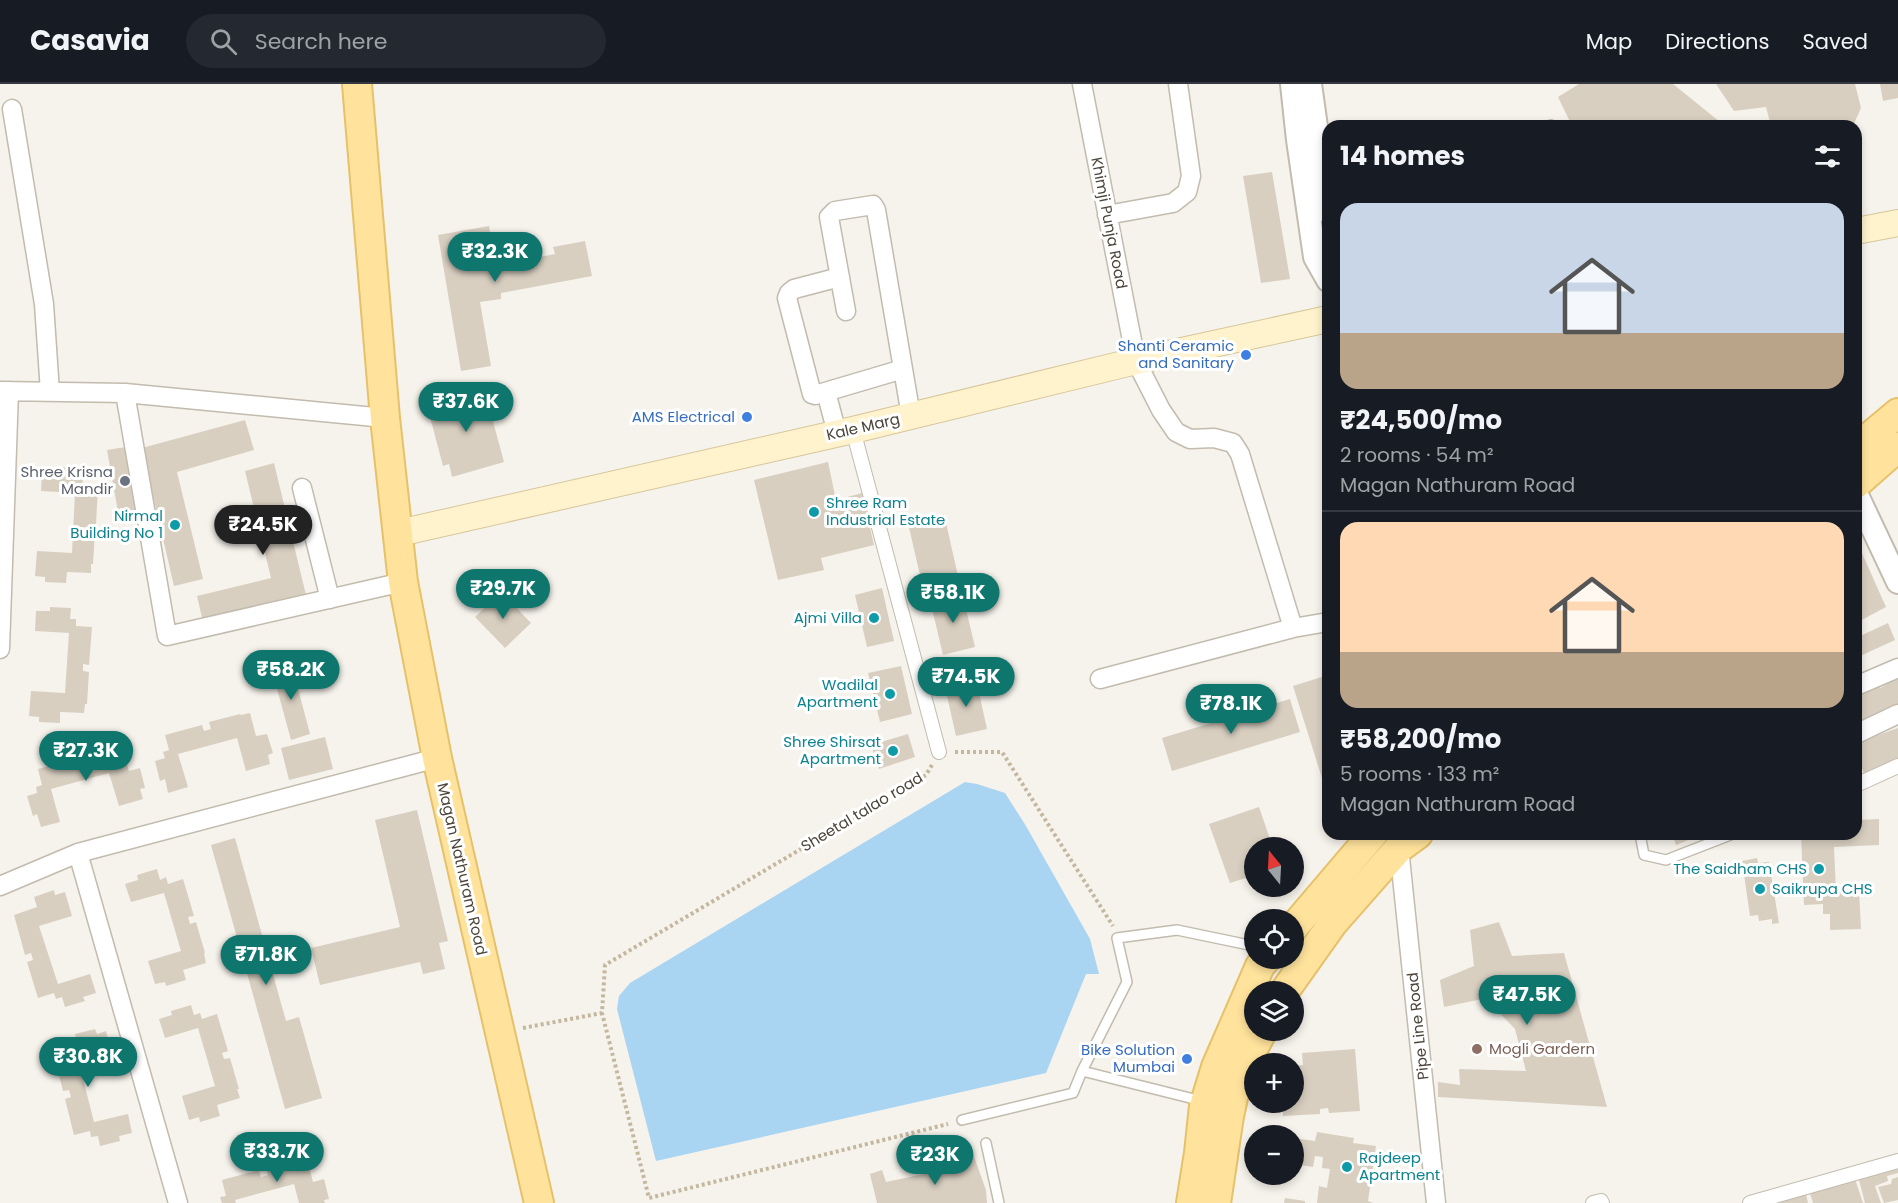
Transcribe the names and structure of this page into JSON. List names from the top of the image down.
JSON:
{
  "streets": {
    "main road": ["Kale Marg", "Magan Nathuram Road"],
    "street": ["Khimji Punja Road", "Pipe Line Road"],
    "path": ["Sheetal talao road"]
  },
  "crossings": [
    ["Khimji Punja Road", "Kale Marg"],
    ["Kale Marg", "Magan Nathuram Road"]
  ],
  "places": [
    "Shanti Ceramic and Sanitary",
    "AMS Electrical",
    "Shree Krisna Mandir",
    "Shree Ram Industrial Estate",
    "Nirmal Building No 1",
    "Ajmi Villa",
    "Wadilal Apartment",
    "Shree Shirsat Apartment",
    "The Saidham CHS",
    "Saikrupa CHS",
    "Mogli Gardern",
    "Bike Solution Mumbai",
    "Rajdeep Apartment"
  ],
  "north": "top",
  "page": {
    "header": "Casavia",
    "search": "Search here",
    "nav": ["Map", "Directions", "Saved"],
    "heading": "14 homes",
    "list": [
      {
        "name": "₹24,500/mo",
        "note": "2 rooms · 54 m² · Magan Nathuram Road"
      },
      {
        "name": "₹58,200/mo",
        "note": "5 rooms · 133 m² · Magan Nathuram Road"
      }
    ],
    "price": [
      "₹32.3K",
      "₹37.6K",
      "₹24.5K",
      "₹29.7K",
      "₹58.1K",
      "₹58.2K",
      "₹74.5K",
      "₹78.1K",
      "₹27.3K",
      "₹71.8K",
      "₹47.5K",
      "₹30.8K",
      "₹33.7K",
      "₹23K"
    ],
    "map_buttons": ["+", "−"]
  }
}
